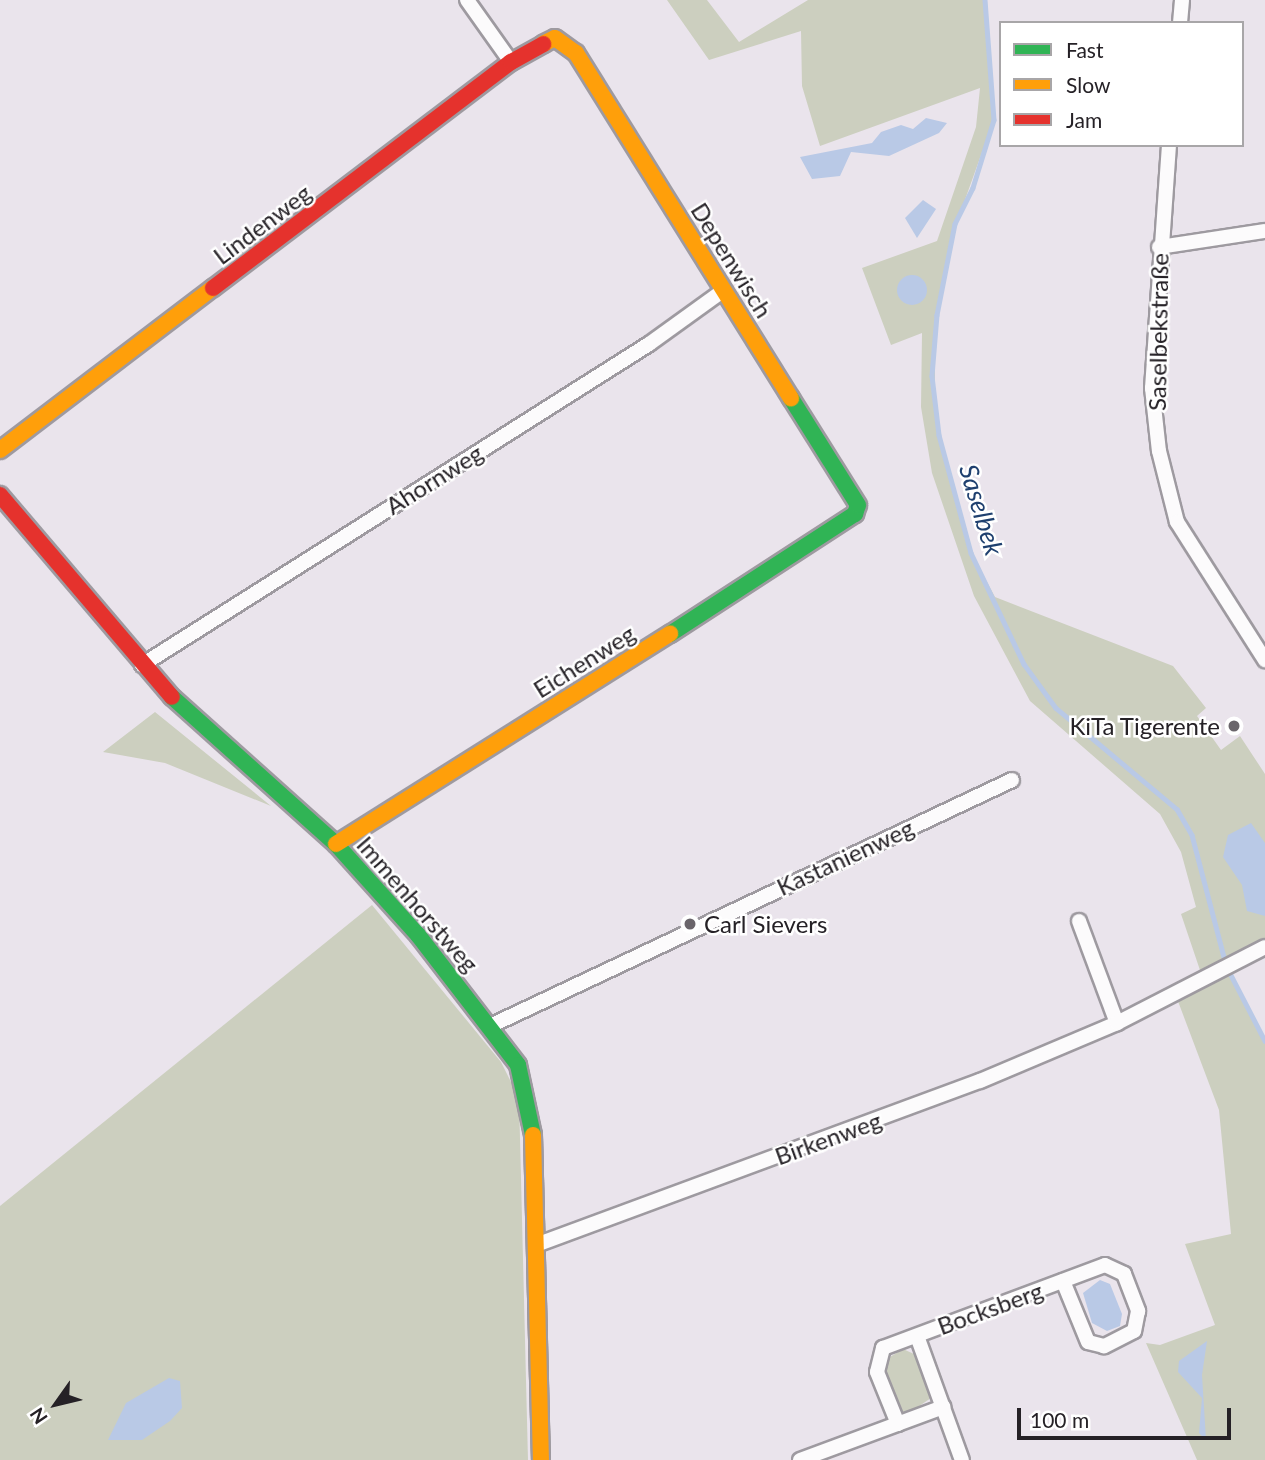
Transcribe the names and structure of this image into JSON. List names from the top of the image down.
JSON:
{
  "streets": {
    "street": [
      "Lindenweg",
      "Depenwisch",
      "Saselbekstraße",
      "Ahornweg",
      "Eichenweg",
      "Kastanienweg",
      "Immenhorstweg",
      "Birkenweg",
      "Bocksberg"
    ]
  },
  "crossings": [
    ["Lindenweg", "Depenwisch"],
    ["Depenwisch", "Ahornweg"],
    ["Depenwisch", "Eichenweg"],
    ["Ahornweg", "Immenhorstweg"],
    ["Eichenweg", "Immenhorstweg"],
    ["Kastanienweg", "Immenhorstweg"],
    ["Immenhorstweg", "Birkenweg"]
  ],
  "water": ["Saselbek"],
  "places": ["KiTa Tigerente", "Carl Sievers"],
  "legend": ["Fast", "Slow", "Jam"],
  "scale_bar": "100 m",
  "north": "bottom left"
}
